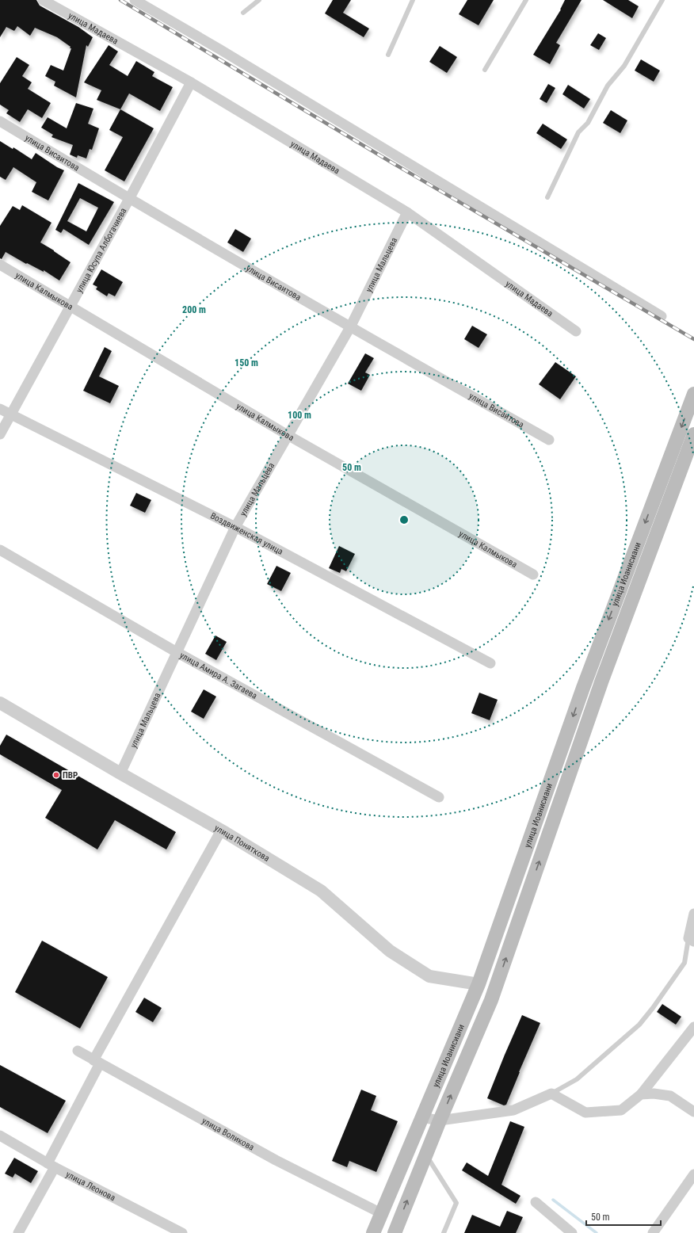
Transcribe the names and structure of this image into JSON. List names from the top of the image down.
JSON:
{
  "streets": {
    "main road": ["улица Иоанисиани"],
    "street": [
      "улица Мадаева",
      "улица Висаитова",
      "улица Юсупа Албогачиева",
      "улица Мальцева",
      "улица Калмыкова",
      "Воздвиженская улица",
      "улица Амира А. Загаева",
      "улица Поняткова",
      "улица Воликова",
      "улица Леонова"
    ]
  },
  "crossings": [
    ["улица Мадаева", "улица Юсупа Албогачиева"],
    ["улица Мадаева", "улица Мальцева"],
    ["улица Висаитова", "улица Юсупа Албогачиева"],
    ["улица Висаитова", "улица Мальцева"],
    ["улица Юсупа Албогачиева", "улица Калмыкова"],
    ["улица Юсупа Албогачиева", "Воздвиженская улица"],
    ["улица Мальцева", "улица Калмыкова"],
    ["улица Мальцева", "Воздвиженская улица"],
    ["улица Мальцева", "улица Амира А. Загаева"],
    ["улица Мальцева", "улица Поняткова"],
    ["улица Иоанисиани", "улица Поняткова"],
    ["улица Иоанисиани", "улица Воликова"]
  ],
  "places": ["ПВР"],
  "scale_bar": "50 m",
  "rings": [
    "200 m",
    "150 m",
    "100 m",
    "50 m"
  ]
}
